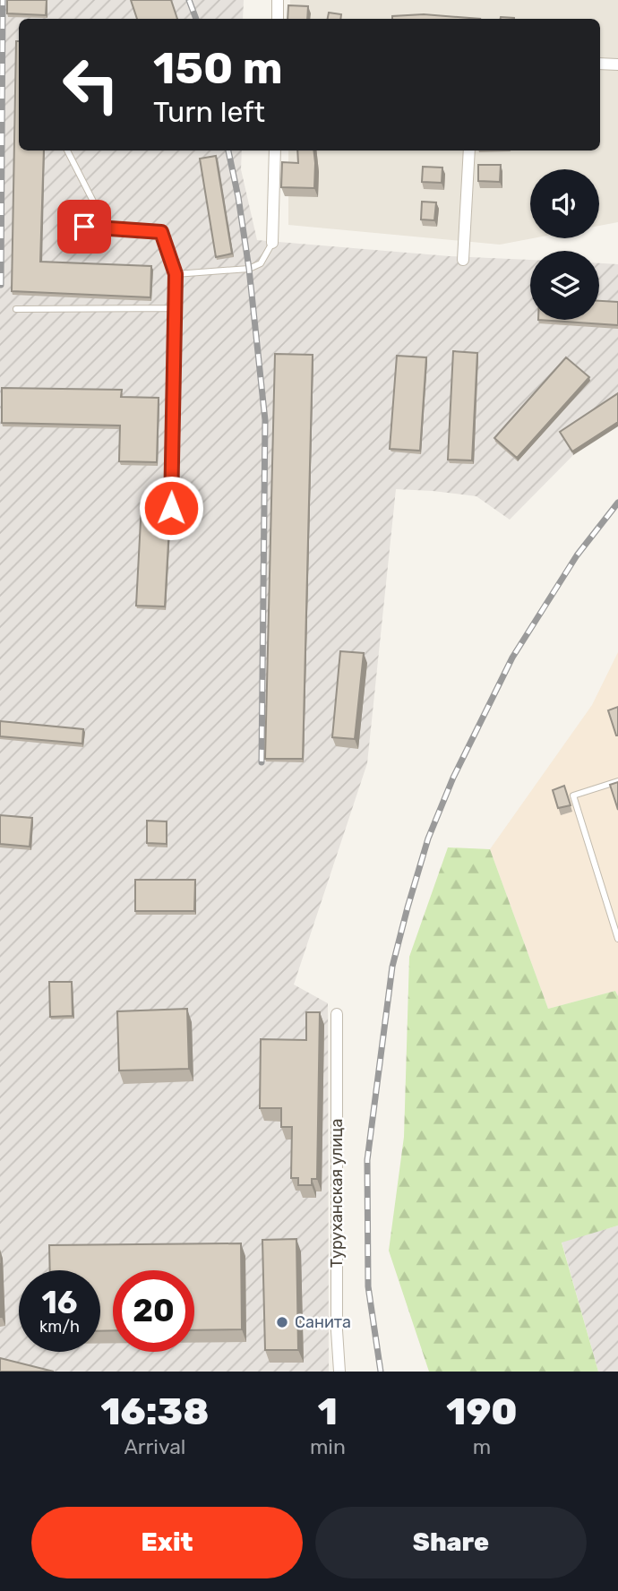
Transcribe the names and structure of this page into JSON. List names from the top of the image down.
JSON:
{
  "streets": {
    "street": ["Туруханская улица"]
  },
  "places": ["Санита"],
  "page": {
    "turn": ["150 m", "Turn left"],
    "speed": "16 km/h",
    "limit": "20",
    "eta": [
      "16:38",
      "Arrival",
      "1",
      "min",
      "190",
      "m"
    ],
    "buttons": ["Exit", "Share"]
  }
}
